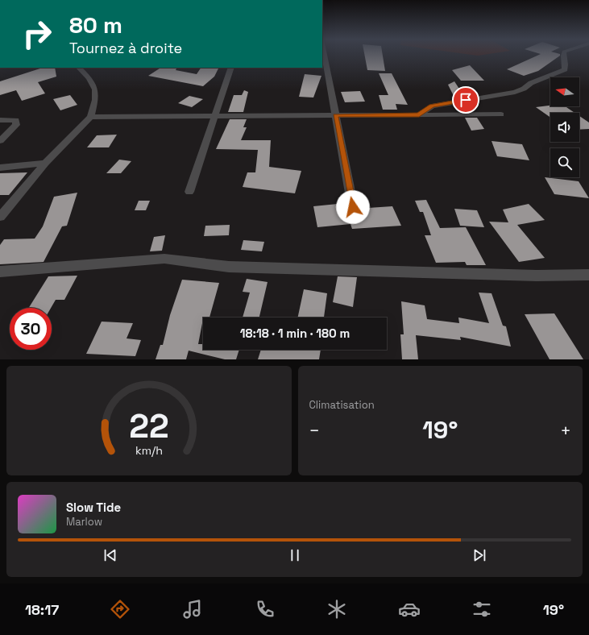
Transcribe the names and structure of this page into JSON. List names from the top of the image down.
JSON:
{
  "north": "left",
  "page": {
    "turn": ["80 m", "Tournez à droite"],
    "limit": "30",
    "trip": "18:18 · 1 min · 180 m",
    "tile": "Climatisation",
    "heat": ["−", "19°", "+"],
    "song": ["Slow Tide", "Marlow"],
    "tabs": ["18:17", "19°"],
    "gauge": ["22", "km/h"]
  }
}
